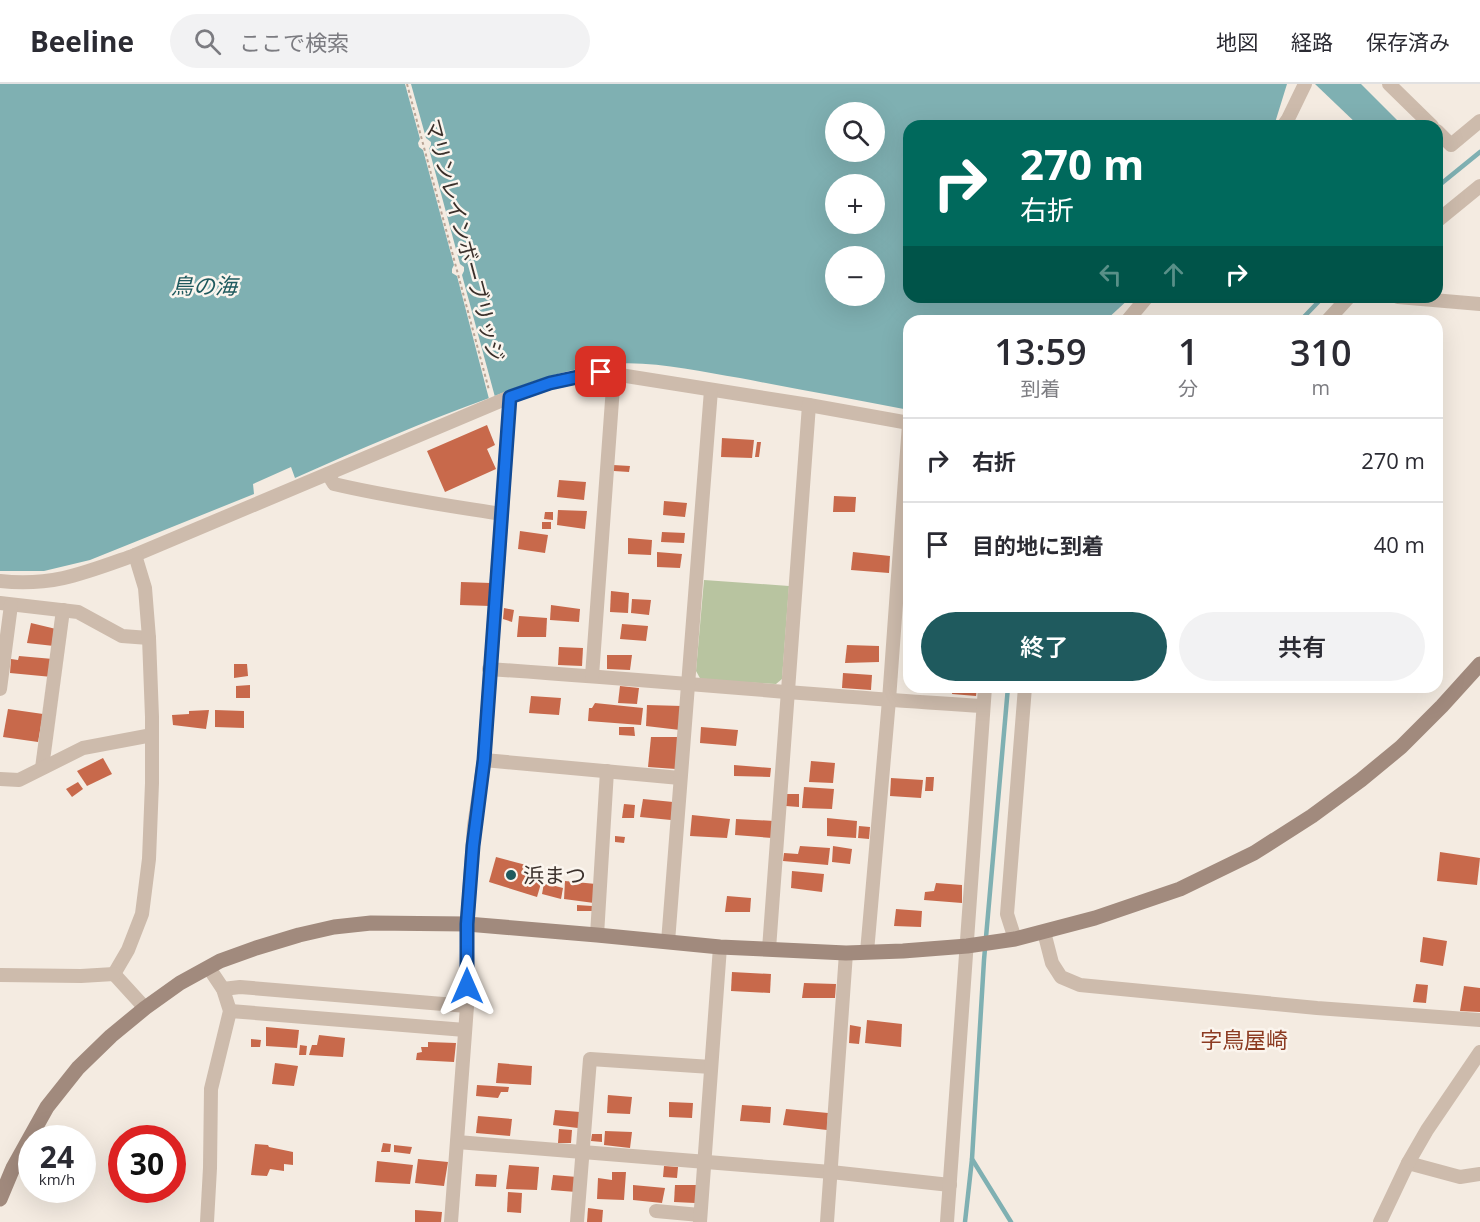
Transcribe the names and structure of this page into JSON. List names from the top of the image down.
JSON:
{
  "streets": {
    "path": ["マリンレインボーブリッジ"]
  },
  "districts": ["字鳥屋崎"],
  "water": ["鳥の海"],
  "places": ["浜まつ"],
  "page": {
    "header": "Beeline",
    "search": "ここで検索",
    "nav": ["地図", "経路", "保存済み"],
    "map_buttons": ["+", "−"],
    "turn": ["270 m", "右折"],
    "eta": [
      "13:59",
      "到着",
      "1",
      "分",
      "310",
      "m"
    ],
    "list": [
      {
        "name": "右折",
        "value": "270 m"
      },
      {
        "name": "目的地に到着",
        "value": "40 m"
      }
    ],
    "buttons": ["終了", "共有"],
    "speed": "24 km/h",
    "limit": "30"
  }
}
